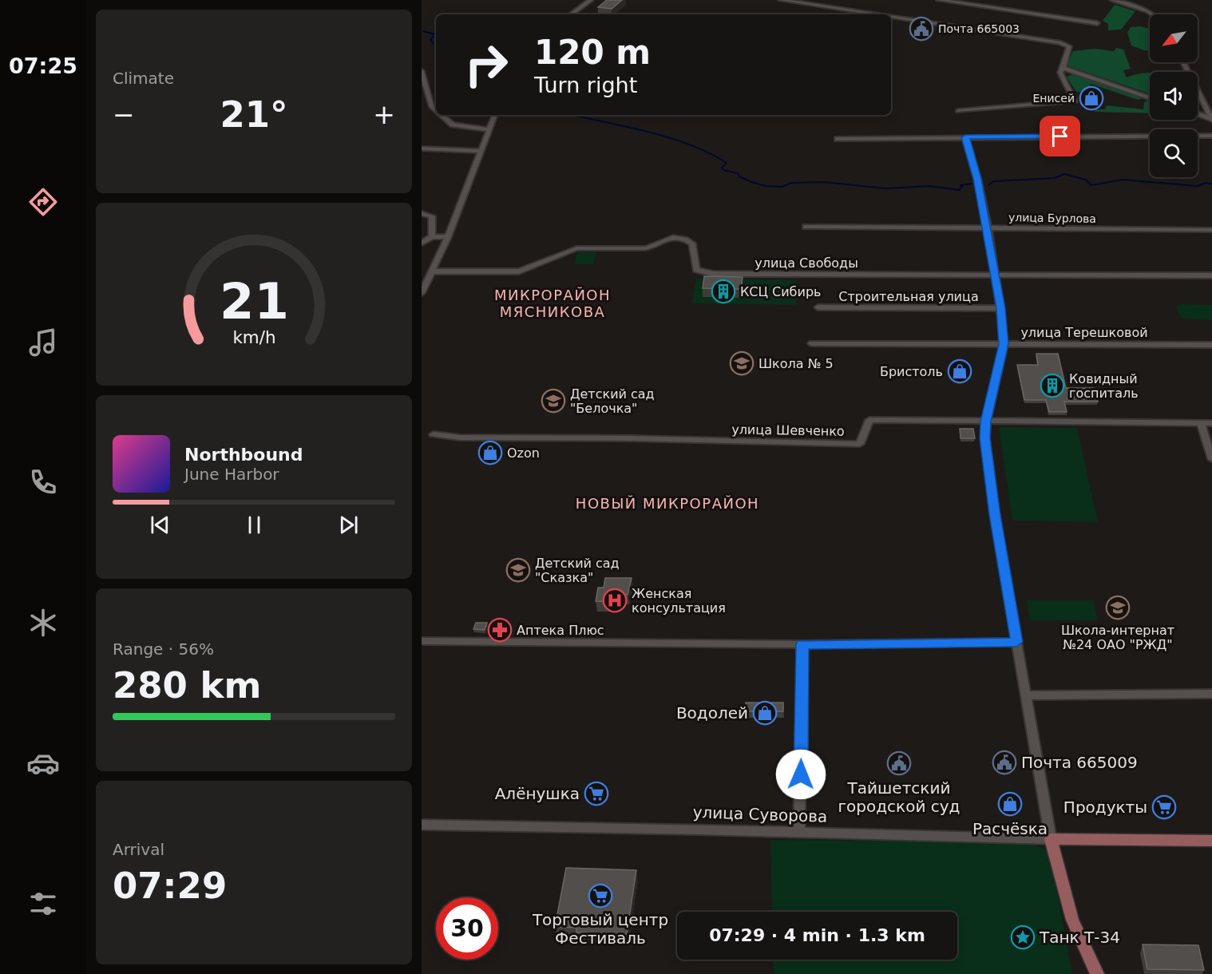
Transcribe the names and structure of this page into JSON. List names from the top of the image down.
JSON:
{
  "streets": {
    "main road": ["улица Суворова"],
    "street": [
      "улица Бурлова",
      "улица Свободы",
      "Строительная улица",
      "улица Терешковой",
      "улица Шевченко"
    ]
  },
  "districts": ["МИКРОРАЙОН МЯСНИКОВА", "НОВЫЙ МИКРОРАЙОН"],
  "places": {
    "public building": ["Почта 665003", "Почта 665009", "Тайшетский городской суд"],
    "shop": [
      "Енисей",
      "Бристоль",
      "Ozon",
      "Водолей",
      "Расчёsка"
    ],
    "building": ["КСЦ Сибирь", "Ковидный госпиталь"],
    "school or university": [
      "Школа № 5",
      "Детский сад \"Белочка\"",
      "Детский сад \"Сказка\"",
      "Школа-интернат №24 ОАО \"РЖД\""
    ],
    "hospital": ["Женская консультация"],
    "pharmacy": ["Аптека Плюс"],
    "supermarket": ["Алёнушка", "Продукты", "Торговый центр Фестиваль"],
    "place": ["Танк Т-34"]
  },
  "north": "bottom left",
  "page": {
    "tabs": "07:25",
    "tile": [
      "Climate",
      ["Range · 56%", "280 km"],
      ["Arrival", "07:29"]
    ],
    "turn": ["120 m", "Turn right"],
    "heat": ["−", "21°", "+"],
    "song": ["Northbound", "June Harbor"],
    "limit": "30",
    "trip": "07:29 · 4 min · 1.3 km",
    "gauge": ["21", "km/h"]
  }
}
